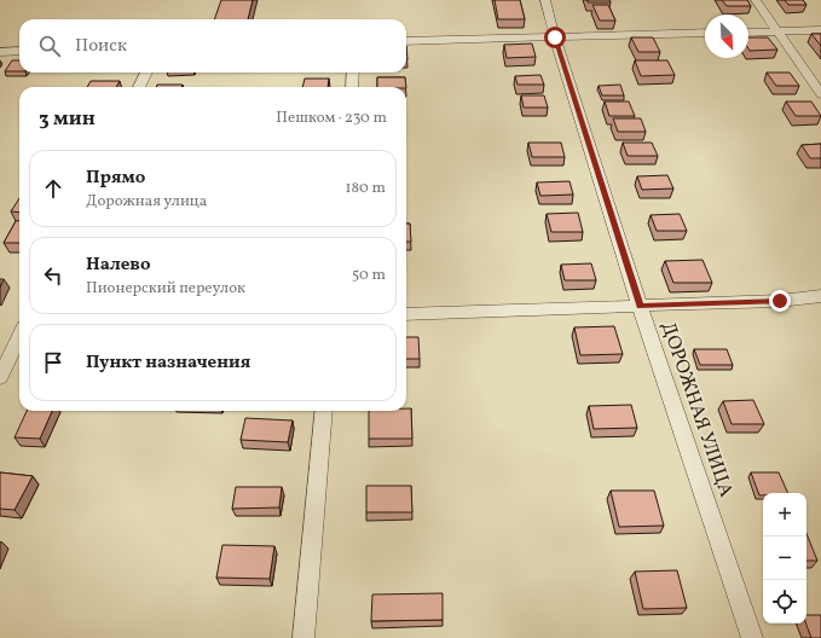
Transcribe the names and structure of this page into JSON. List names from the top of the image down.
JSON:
{
  "streets": {
    "street": ["ДОРОЖНАЯ УЛИЦА"]
  },
  "north": "bottom right",
  "page": {
    "search": "Поиск",
    "heading": ["3 мин", "Пешком · 230 m"],
    "list": [
      ["Прямо", "Дорожная улица", "180 m"],
      ["Налево", "Пионерский переулок", "50 m"],
      "Пункт назначения"
    ],
    "map_buttons": ["+", "−"]
  }
}
